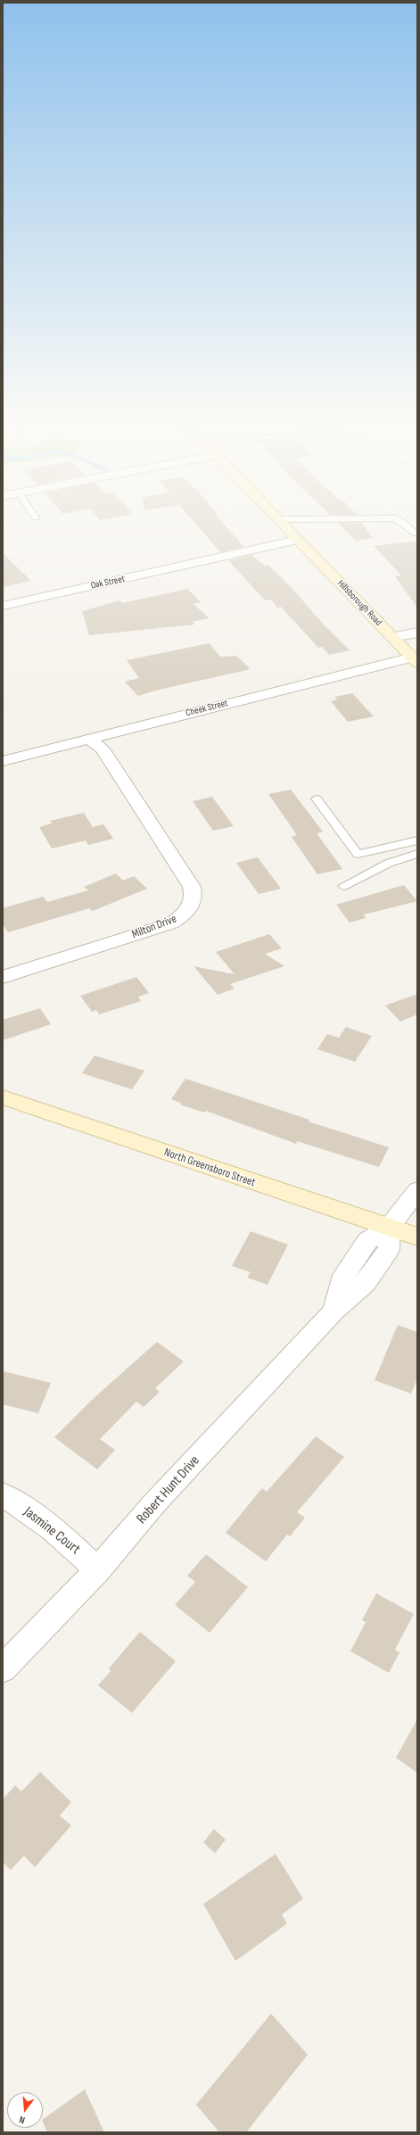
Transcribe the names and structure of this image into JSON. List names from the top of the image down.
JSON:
{
  "streets": {
    "street": [
      "Oak Street",
      "Hillsborough Road",
      "Cheek Street",
      "Milton Drive",
      "North Greensboro Street",
      "Robert Hunt Drive",
      "Jasmine Court"
    ]
  },
  "crossings": [
    ["Oak Street", "Hillsborough Road"],
    ["Hillsborough Road", "Cheek Street"],
    ["Cheek Street", "Milton Drive"],
    ["North Greensboro Street", "Robert Hunt Drive"],
    ["Robert Hunt Drive", "Jasmine Court"]
  ],
  "north": "bottom"
}
